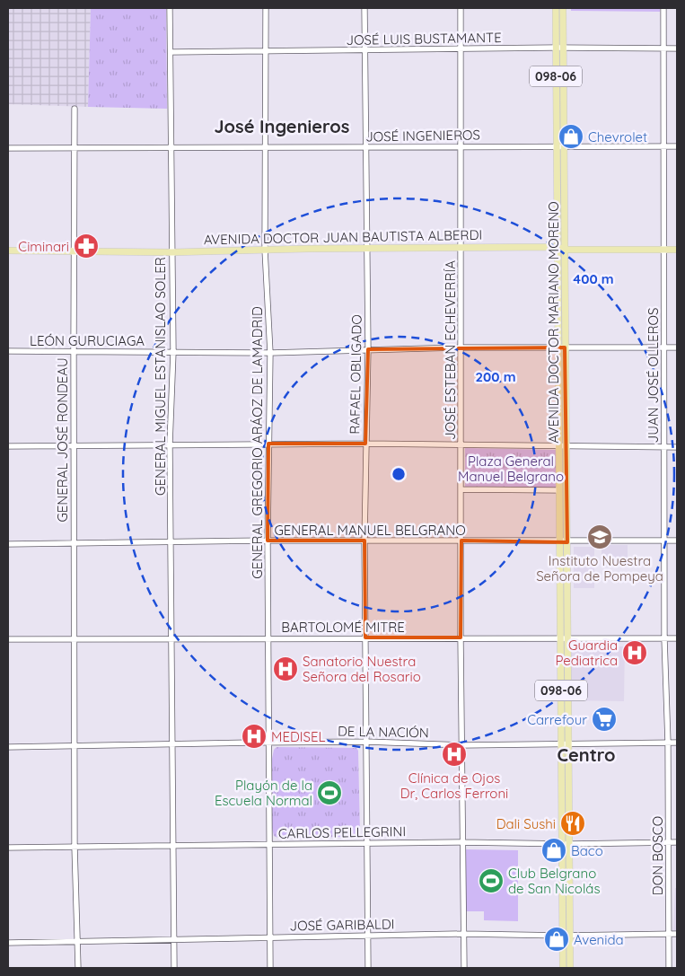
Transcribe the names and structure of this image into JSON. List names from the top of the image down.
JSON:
{
  "streets": {
    "main road": ["098-06", "AVENIDA DOCTOR JUAN BAUTISTA ALBERDI", "AVENIDA DOCTOR MARIANO MORENO"],
    "street": [
      "JOSÉ LUIS BUSTAMANTE",
      "JOSÉ INGENIEROS",
      "LEÓN GURUCIAGA",
      "JOSÉ ESTEBAN ECHEVERRÍA",
      "RAFAEL OBLIGADO",
      "JUAN JOSÉ OLLEROS",
      "GENERAL MIGUEL ESTANISLAO SOLER",
      "GENERAL JOSÉ RONDEAU",
      "GENERAL GREGORIO ARÁOZ DE LAMADRID",
      "GENERAL MANUEL BELGRANO",
      "BARTOLOMÉ MITRE",
      "DE LA NACIÓN",
      "CARLOS PELLEGRINI",
      "DON BOSCO",
      "JOSÉ GARIBALDI"
    ]
  },
  "crossings": [
    ["JOSÉ LUIS BUSTAMANTE", "AVENIDA DOCTOR MARIANO MORENO"],
    ["JOSÉ LUIS BUSTAMANTE", "JOSÉ ESTEBAN ECHEVERRÍA"],
    ["JOSÉ LUIS BUSTAMANTE", "RAFAEL OBLIGADO"],
    ["JOSÉ LUIS BUSTAMANTE", "JUAN JOSÉ OLLEROS"],
    ["JOSÉ LUIS BUSTAMANTE", "GENERAL MIGUEL ESTANISLAO SOLER"],
    ["JOSÉ LUIS BUSTAMANTE", "GENERAL GREGORIO ARÁOZ DE LAMADRID"],
    ["098-06", "AVENIDA DOCTOR MARIANO MORENO"],
    ["098-06", "DE LA NACIÓN"],
    ["098-06", "CARLOS PELLEGRINI"],
    ["098-06", "JOSÉ GARIBALDI"],
    ["JOSÉ INGENIEROS", "AVENIDA DOCTOR MARIANO MORENO"],
    ["JOSÉ INGENIEROS", "JOSÉ ESTEBAN ECHEVERRÍA"],
    ["JOSÉ INGENIEROS", "RAFAEL OBLIGADO"],
    ["JOSÉ INGENIEROS", "JUAN JOSÉ OLLEROS"],
    ["JOSÉ INGENIEROS", "GENERAL MIGUEL ESTANISLAO SOLER"],
    ["JOSÉ INGENIEROS", "GENERAL JOSÉ RONDEAU"],
    ["JOSÉ INGENIEROS", "GENERAL GREGORIO ARÁOZ DE LAMADRID"],
    ["AVENIDA DOCTOR JUAN BAUTISTA ALBERDI", "AVENIDA DOCTOR MARIANO MORENO"],
    ["AVENIDA DOCTOR JUAN BAUTISTA ALBERDI", "JOSÉ ESTEBAN ECHEVERRÍA"],
    ["AVENIDA DOCTOR JUAN BAUTISTA ALBERDI", "RAFAEL OBLIGADO"],
    ["AVENIDA DOCTOR JUAN BAUTISTA ALBERDI", "JUAN JOSÉ OLLEROS"],
    ["AVENIDA DOCTOR JUAN BAUTISTA ALBERDI", "GENERAL MIGUEL ESTANISLAO SOLER"],
    ["AVENIDA DOCTOR JUAN BAUTISTA ALBERDI", "GENERAL JOSÉ RONDEAU"],
    ["AVENIDA DOCTOR JUAN BAUTISTA ALBERDI", "GENERAL GREGORIO ARÁOZ DE LAMADRID"],
    ["AVENIDA DOCTOR MARIANO MORENO", "LEÓN GURUCIAGA"],
    ["AVENIDA DOCTOR MARIANO MORENO", "GENERAL MANUEL BELGRANO"],
    ["AVENIDA DOCTOR MARIANO MORENO", "BARTOLOMÉ MITRE"],
    ["AVENIDA DOCTOR MARIANO MORENO", "DE LA NACIÓN"],
    ["LEÓN GURUCIAGA", "JOSÉ ESTEBAN ECHEVERRÍA"],
    ["LEÓN GURUCIAGA", "RAFAEL OBLIGADO"],
    ["LEÓN GURUCIAGA", "JUAN JOSÉ OLLEROS"],
    ["LEÓN GURUCIAGA", "GENERAL MIGUEL ESTANISLAO SOLER"],
    ["LEÓN GURUCIAGA", "GENERAL JOSÉ RONDEAU"],
    ["LEÓN GURUCIAGA", "GENERAL GREGORIO ARÁOZ DE LAMADRID"],
    ["JOSÉ ESTEBAN ECHEVERRÍA", "GENERAL MANUEL BELGRANO"],
    ["JOSÉ ESTEBAN ECHEVERRÍA", "BARTOLOMÉ MITRE"],
    ["JOSÉ ESTEBAN ECHEVERRÍA", "DE LA NACIÓN"],
    ["JOSÉ ESTEBAN ECHEVERRÍA", "CARLOS PELLEGRINI"],
    ["JOSÉ ESTEBAN ECHEVERRÍA", "JOSÉ GARIBALDI"],
    ["RAFAEL OBLIGADO", "GENERAL MANUEL BELGRANO"],
    ["RAFAEL OBLIGADO", "BARTOLOMÉ MITRE"],
    ["RAFAEL OBLIGADO", "DE LA NACIÓN"],
    ["RAFAEL OBLIGADO", "CARLOS PELLEGRINI"],
    ["RAFAEL OBLIGADO", "JOSÉ GARIBALDI"],
    ["JUAN JOSÉ OLLEROS", "GENERAL MANUEL BELGRANO"],
    ["JUAN JOSÉ OLLEROS", "BARTOLOMÉ MITRE"],
    ["JUAN JOSÉ OLLEROS", "DE LA NACIÓN"],
    ["JUAN JOSÉ OLLEROS", "DON BOSCO"],
    ["GENERAL MIGUEL ESTANISLAO SOLER", "GENERAL MANUEL BELGRANO"],
    ["GENERAL MIGUEL ESTANISLAO SOLER", "BARTOLOMÉ MITRE"],
    ["GENERAL MIGUEL ESTANISLAO SOLER", "DE LA NACIÓN"],
    ["GENERAL MIGUEL ESTANISLAO SOLER", "CARLOS PELLEGRINI"],
    ["GENERAL MIGUEL ESTANISLAO SOLER", "JOSÉ GARIBALDI"],
    ["GENERAL JOSÉ RONDEAU", "GENERAL MANUEL BELGRANO"],
    ["GENERAL JOSÉ RONDEAU", "BARTOLOMÉ MITRE"],
    ["GENERAL JOSÉ RONDEAU", "DE LA NACIÓN"],
    ["GENERAL JOSÉ RONDEAU", "CARLOS PELLEGRINI"],
    ["GENERAL JOSÉ RONDEAU", "JOSÉ GARIBALDI"],
    ["GENERAL GREGORIO ARÁOZ DE LAMADRID", "GENERAL MANUEL BELGRANO"],
    ["GENERAL GREGORIO ARÁOZ DE LAMADRID", "BARTOLOMÉ MITRE"],
    ["GENERAL GREGORIO ARÁOZ DE LAMADRID", "DE LA NACIÓN"],
    ["GENERAL GREGORIO ARÁOZ DE LAMADRID", "CARLOS PELLEGRINI"],
    ["GENERAL GREGORIO ARÁOZ DE LAMADRID", "JOSÉ GARIBALDI"],
    ["DE LA NACIÓN", "DON BOSCO"],
    ["CARLOS PELLEGRINI", "DON BOSCO"],
    ["DON BOSCO", "JOSÉ GARIBALDI"]
  ],
  "districts": ["José Ingenieros", "Centro"],
  "parks": ["Plaza General Manuel Belgrano"],
  "places": {
    "shop": ["Chevrolet", "Baco", "Avenida"],
    "pharmacy": ["Ciminari"],
    "school or university": ["Instituto Nuestra Señora de Pompeya"],
    "hospital": [
      "Guardia Pediatrica",
      "Sanatorio Nuestra Señora del Rosario",
      "MEDISEL",
      "Clínica de Ojos Dr, Carlos Ferroni"
    ],
    "supermarket": ["Carrefour"],
    "sports": ["Playón de la Escuela Normal", "Club Belgrano de San Nicolás"],
    "restaurant": ["Dali Sushi"]
  },
  "rings": ["400 m", "200 m"]
}
